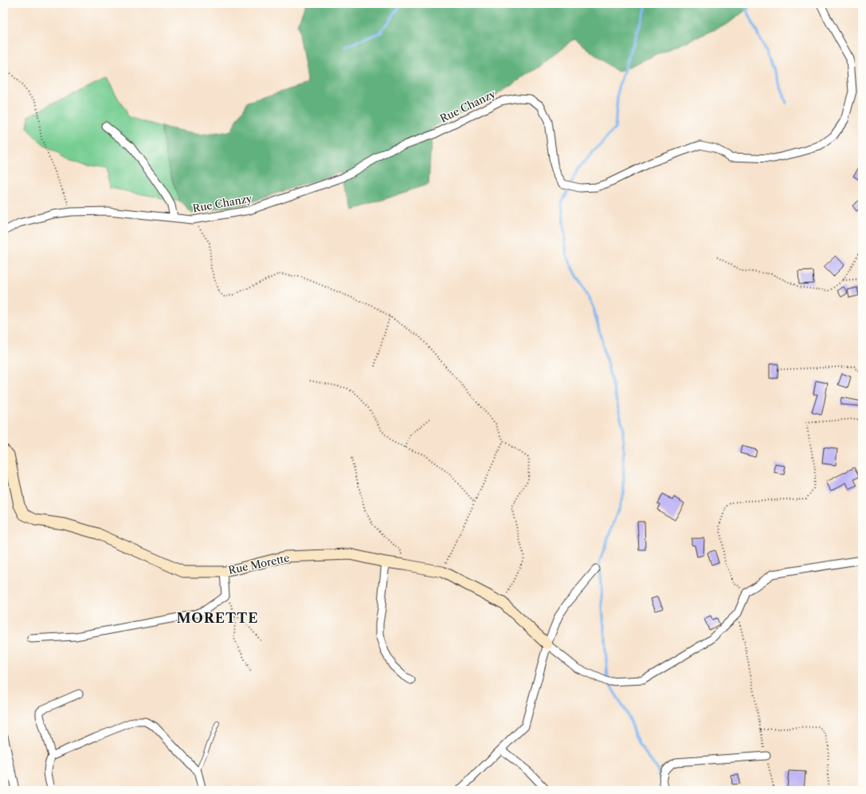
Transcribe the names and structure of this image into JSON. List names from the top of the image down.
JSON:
{
  "streets": {
    "street": ["Rue Chanzy", "Rue Morette"]
  },
  "districts": ["MORETTE"]
}
